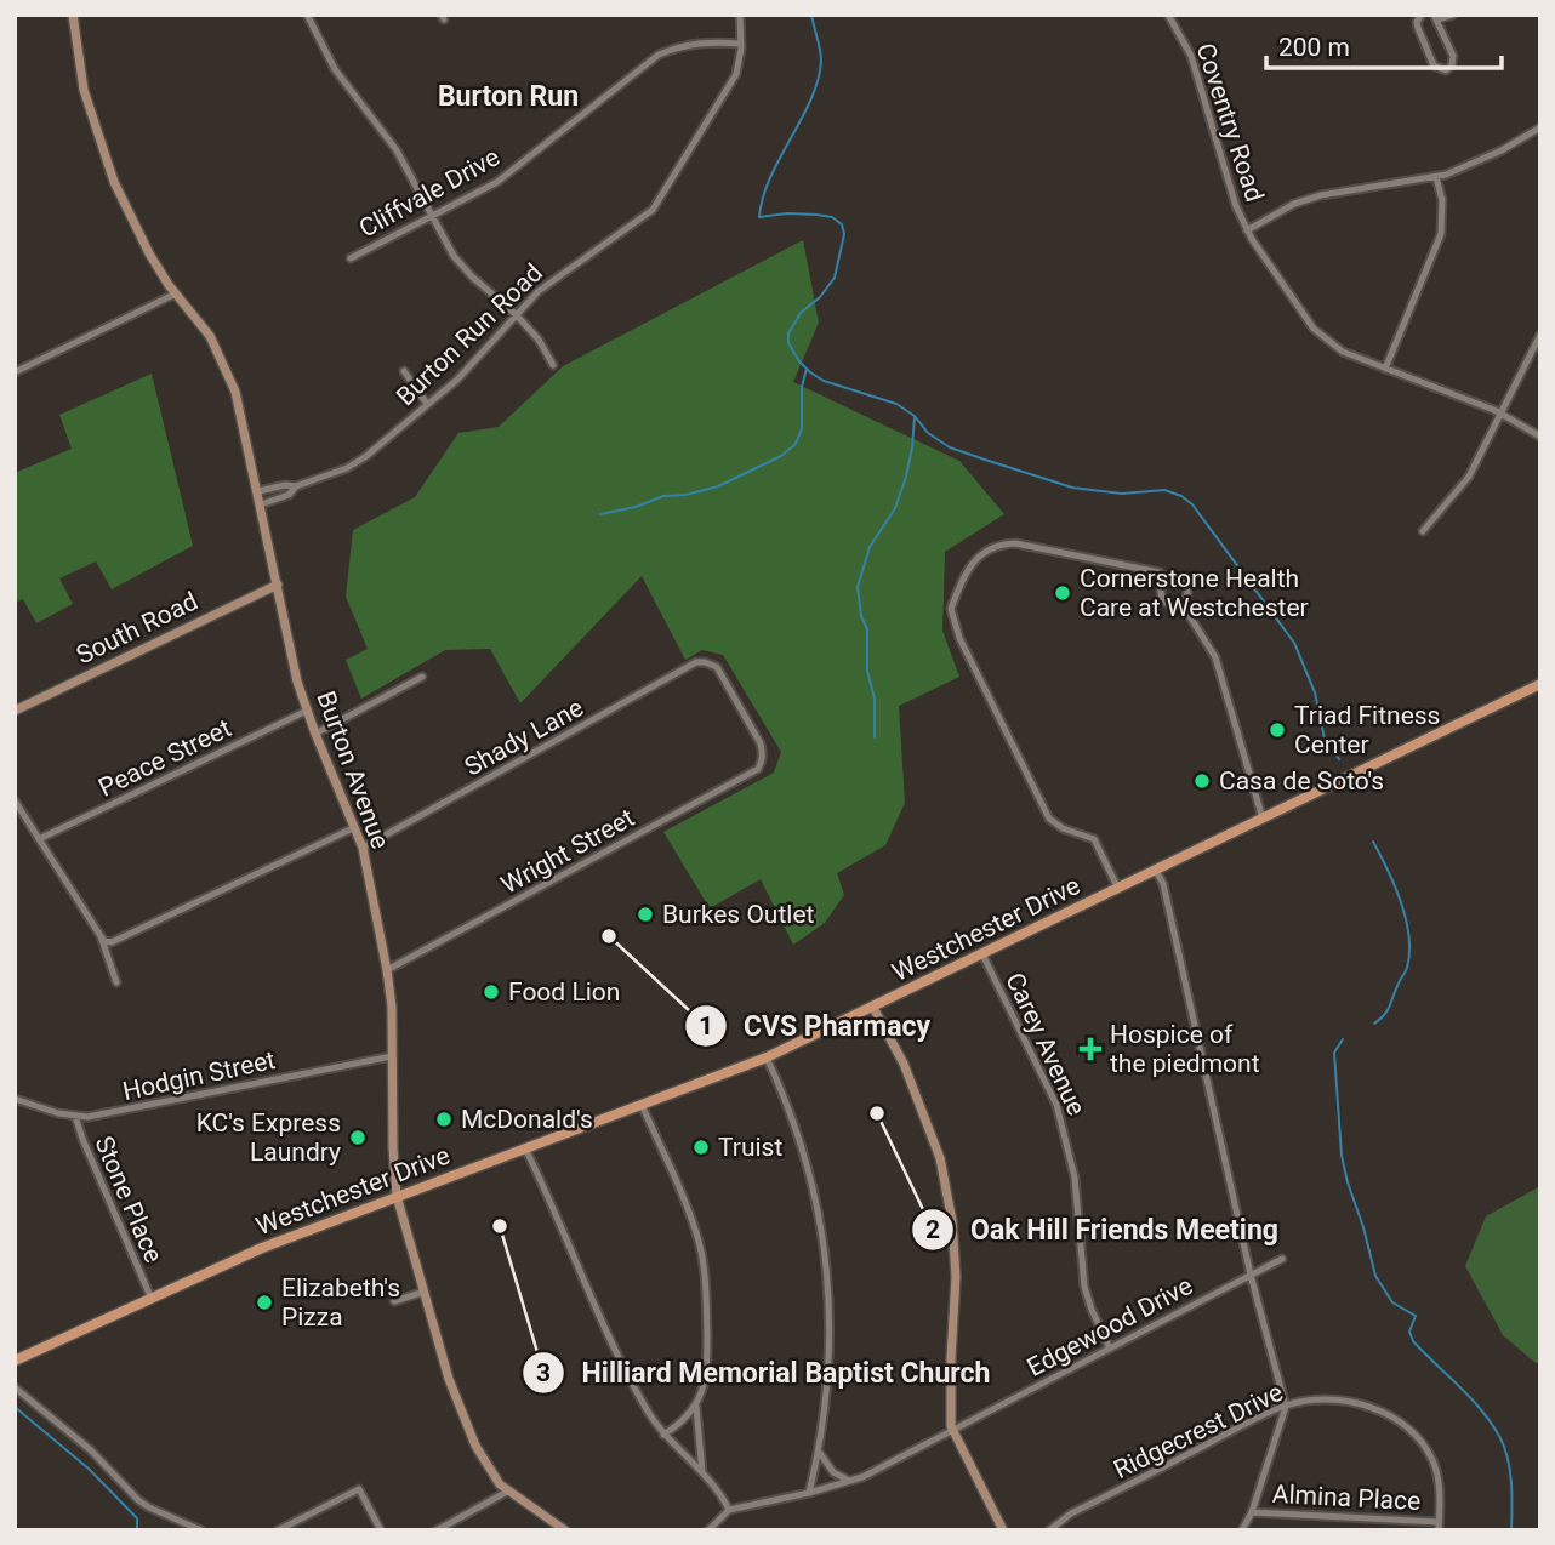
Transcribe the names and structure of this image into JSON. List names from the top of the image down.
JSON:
{
  "streets": {
    "main road": ["Westchester Drive"],
    "street": [
      "Coventry Road",
      "Cliffvale Drive",
      "Burton Run Road",
      "South Road",
      "Shady Lane",
      "Peace Street",
      "Burton Avenue",
      "Wright Street",
      "Carey Avenue",
      "Hodgin Street",
      "Stone Place",
      "Edgewood Drive",
      "Ridgecrest Drive",
      "Almina Place"
    ]
  },
  "crossings": [
    ["Cliffvale Drive", "Burton Run Road"],
    ["Burton Run Road", "Burton Avenue"],
    ["South Road", "Burton Avenue"],
    ["Shady Lane", "Burton Avenue"],
    ["Shady Lane", "Wright Street"],
    ["Peace Street", "Burton Avenue"],
    ["Burton Avenue", "Wright Street"],
    ["Burton Avenue", "Westchester Drive"],
    ["Burton Avenue", "Hodgin Street"],
    ["Westchester Drive", "Carey Avenue"],
    ["Westchester Drive", "Stone Place"],
    ["Carey Avenue", "Edgewood Drive"],
    ["Hodgin Street", "Stone Place"],
    ["Ridgecrest Drive", "Almina Place"]
  ],
  "districts": ["Burton Run"],
  "places": {
    "other": [
      "Cornerstone Health Care at Westchester",
      "Triad Fitness Center",
      "Casa de Soto's",
      "Burkes Outlet",
      "CVS Pharmacy",
      "Food Lion",
      "Oak Hill Friends Meeting",
      "McDonald's",
      "KC's Express Laundry",
      "Truist",
      "Hilliard Memorial Baptist Church",
      "Elizabeth's Pizza"
    ],
    "health": ["Hospice of the piedmont"]
  },
  "scale_bar": "200 m"
}
